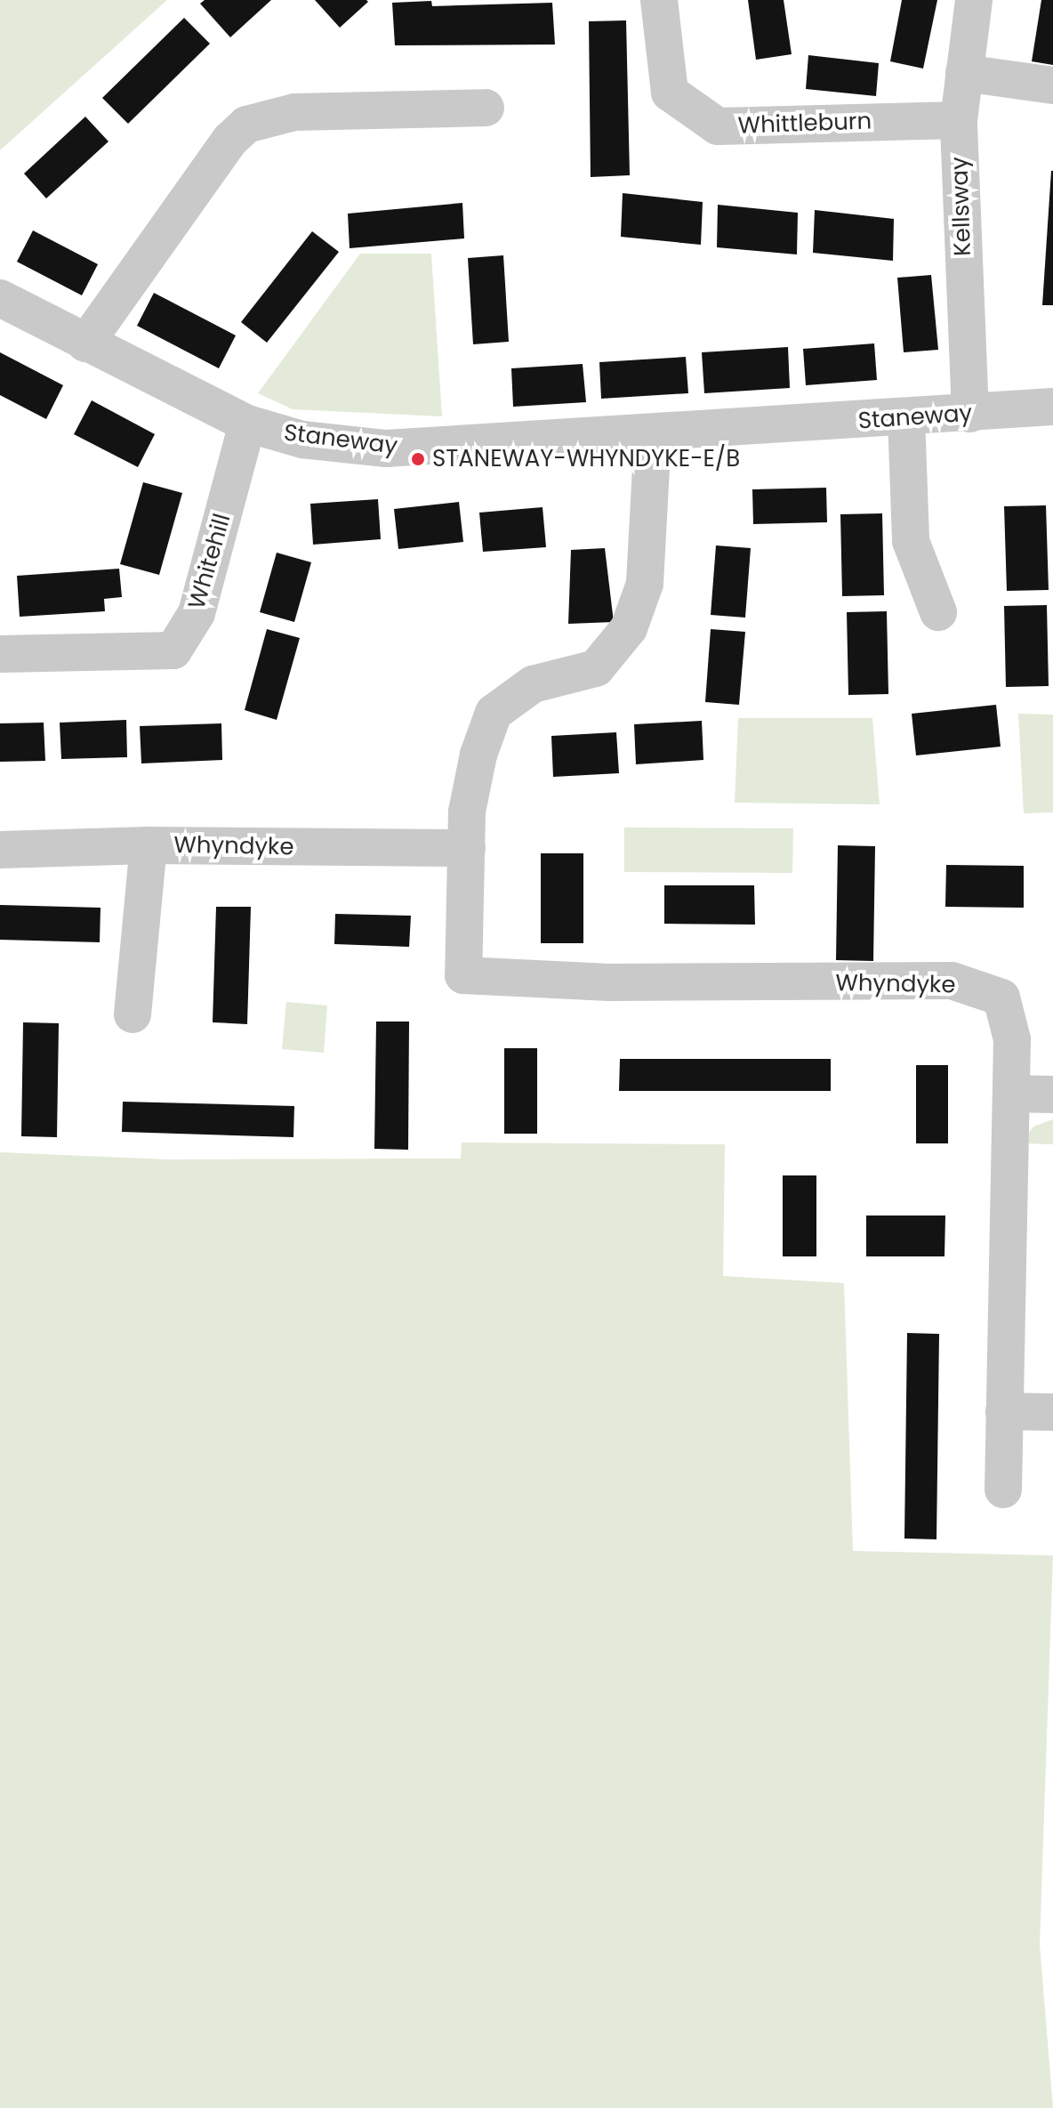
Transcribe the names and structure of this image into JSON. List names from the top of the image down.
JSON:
{
  "streets": {
    "street": [
      "Whittleburn",
      "Kellsway",
      "Staneway",
      "Whitehill",
      "Whyndyke"
    ]
  },
  "crossings": [
    ["Whittleburn", "Kellsway"],
    ["Kellsway", "Staneway"],
    ["Staneway", "Whitehill"],
    ["Staneway", "Whyndyke"]
  ],
  "places": ["STANEWAY-WHYNDYKE-E/B"]
}
